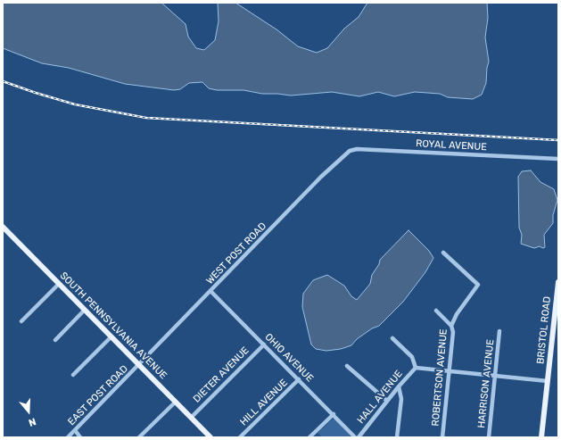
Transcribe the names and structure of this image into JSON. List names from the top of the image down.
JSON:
{
  "streets": {
    "main road": ["SOUTH PENNSYLVANIA AVENUE", "BRISTOL ROAD"],
    "street": [
      "ROYAL AVENUE",
      "WEST POST ROAD",
      "OHIO AVENUE",
      "DIETER AVENUE",
      "ROBERTSON AVENUE",
      "HARRISON AVENUE",
      "EAST POST ROAD",
      "HALL AVENUE",
      "HILL AVENUE"
    ]
  },
  "crossings": [
    ["ROYAL AVENUE", "WEST POST ROAD"],
    ["WEST POST ROAD", "SOUTH PENNSYLVANIA AVENUE"],
    ["WEST POST ROAD", "OHIO AVENUE"],
    ["WEST POST ROAD", "EAST POST ROAD"],
    ["SOUTH PENNSYLVANIA AVENUE", "DIETER AVENUE"],
    ["SOUTH PENNSYLVANIA AVENUE", "EAST POST ROAD"],
    ["OHIO AVENUE", "DIETER AVENUE"],
    ["OHIO AVENUE", "HILL AVENUE"]
  ],
  "north": "bottom"
}
